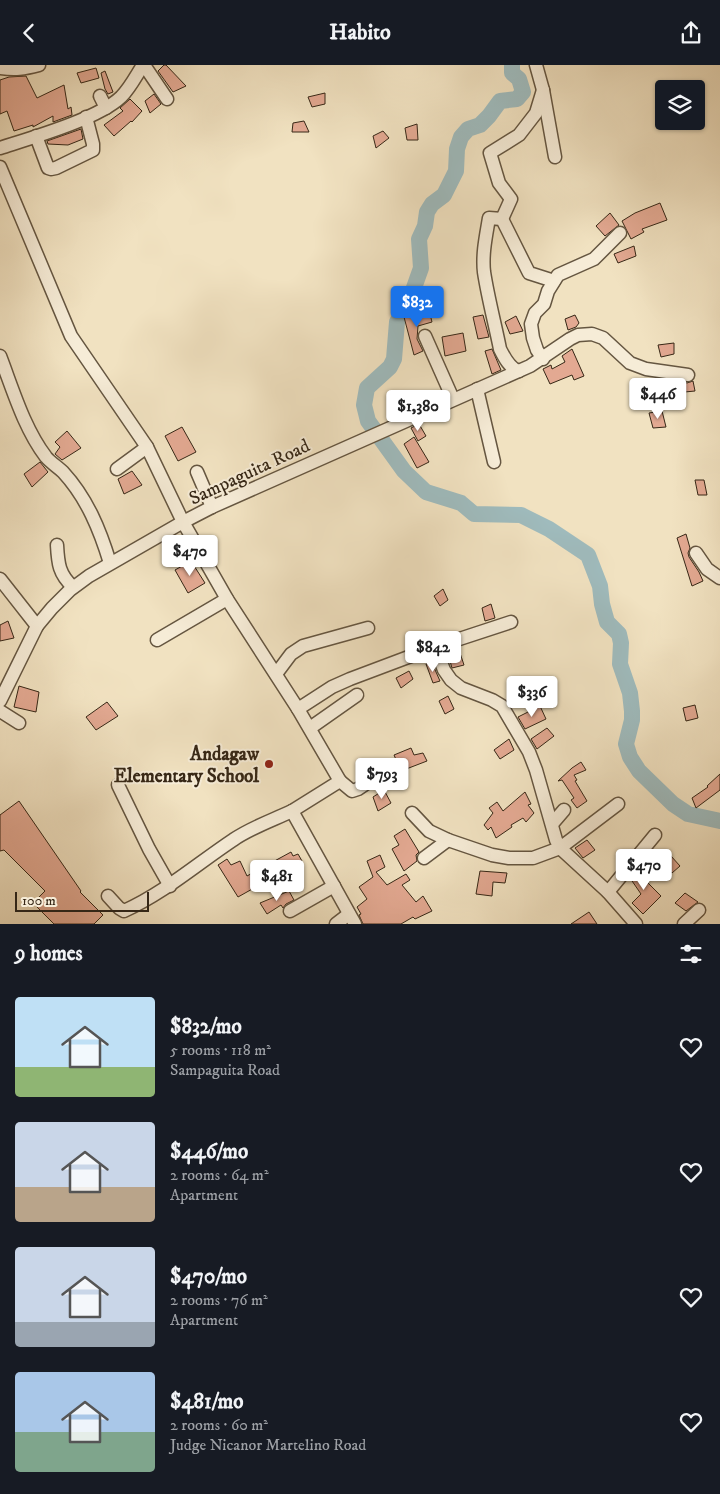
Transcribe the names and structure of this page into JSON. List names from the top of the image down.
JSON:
{
  "streets": {
    "street": ["Sampaguita Road"]
  },
  "places": ["Andagaw Elementary School"],
  "scale_bar": "100 m",
  "page": {
    "header": "Habito",
    "price": [
      "$832",
      "$446",
      "$1,380",
      "$470",
      "$842",
      "$336",
      "$793",
      "$470",
      "$481"
    ],
    "scale": "100 m",
    "heading": "9 homes",
    "list": [
      {
        "name": "$832/mo",
        "note": "5 rooms · 118 m² · Sampaguita Road"
      },
      {
        "name": "$446/mo",
        "note": "2 rooms · 64 m² · Apartment"
      },
      {
        "name": "$470/mo",
        "note": "2 rooms · 76 m² · Apartment"
      },
      {
        "name": "$481/mo",
        "note": "2 rooms · 60 m² · Judge Nicanor Martelino Road"
      }
    ]
  }
}
